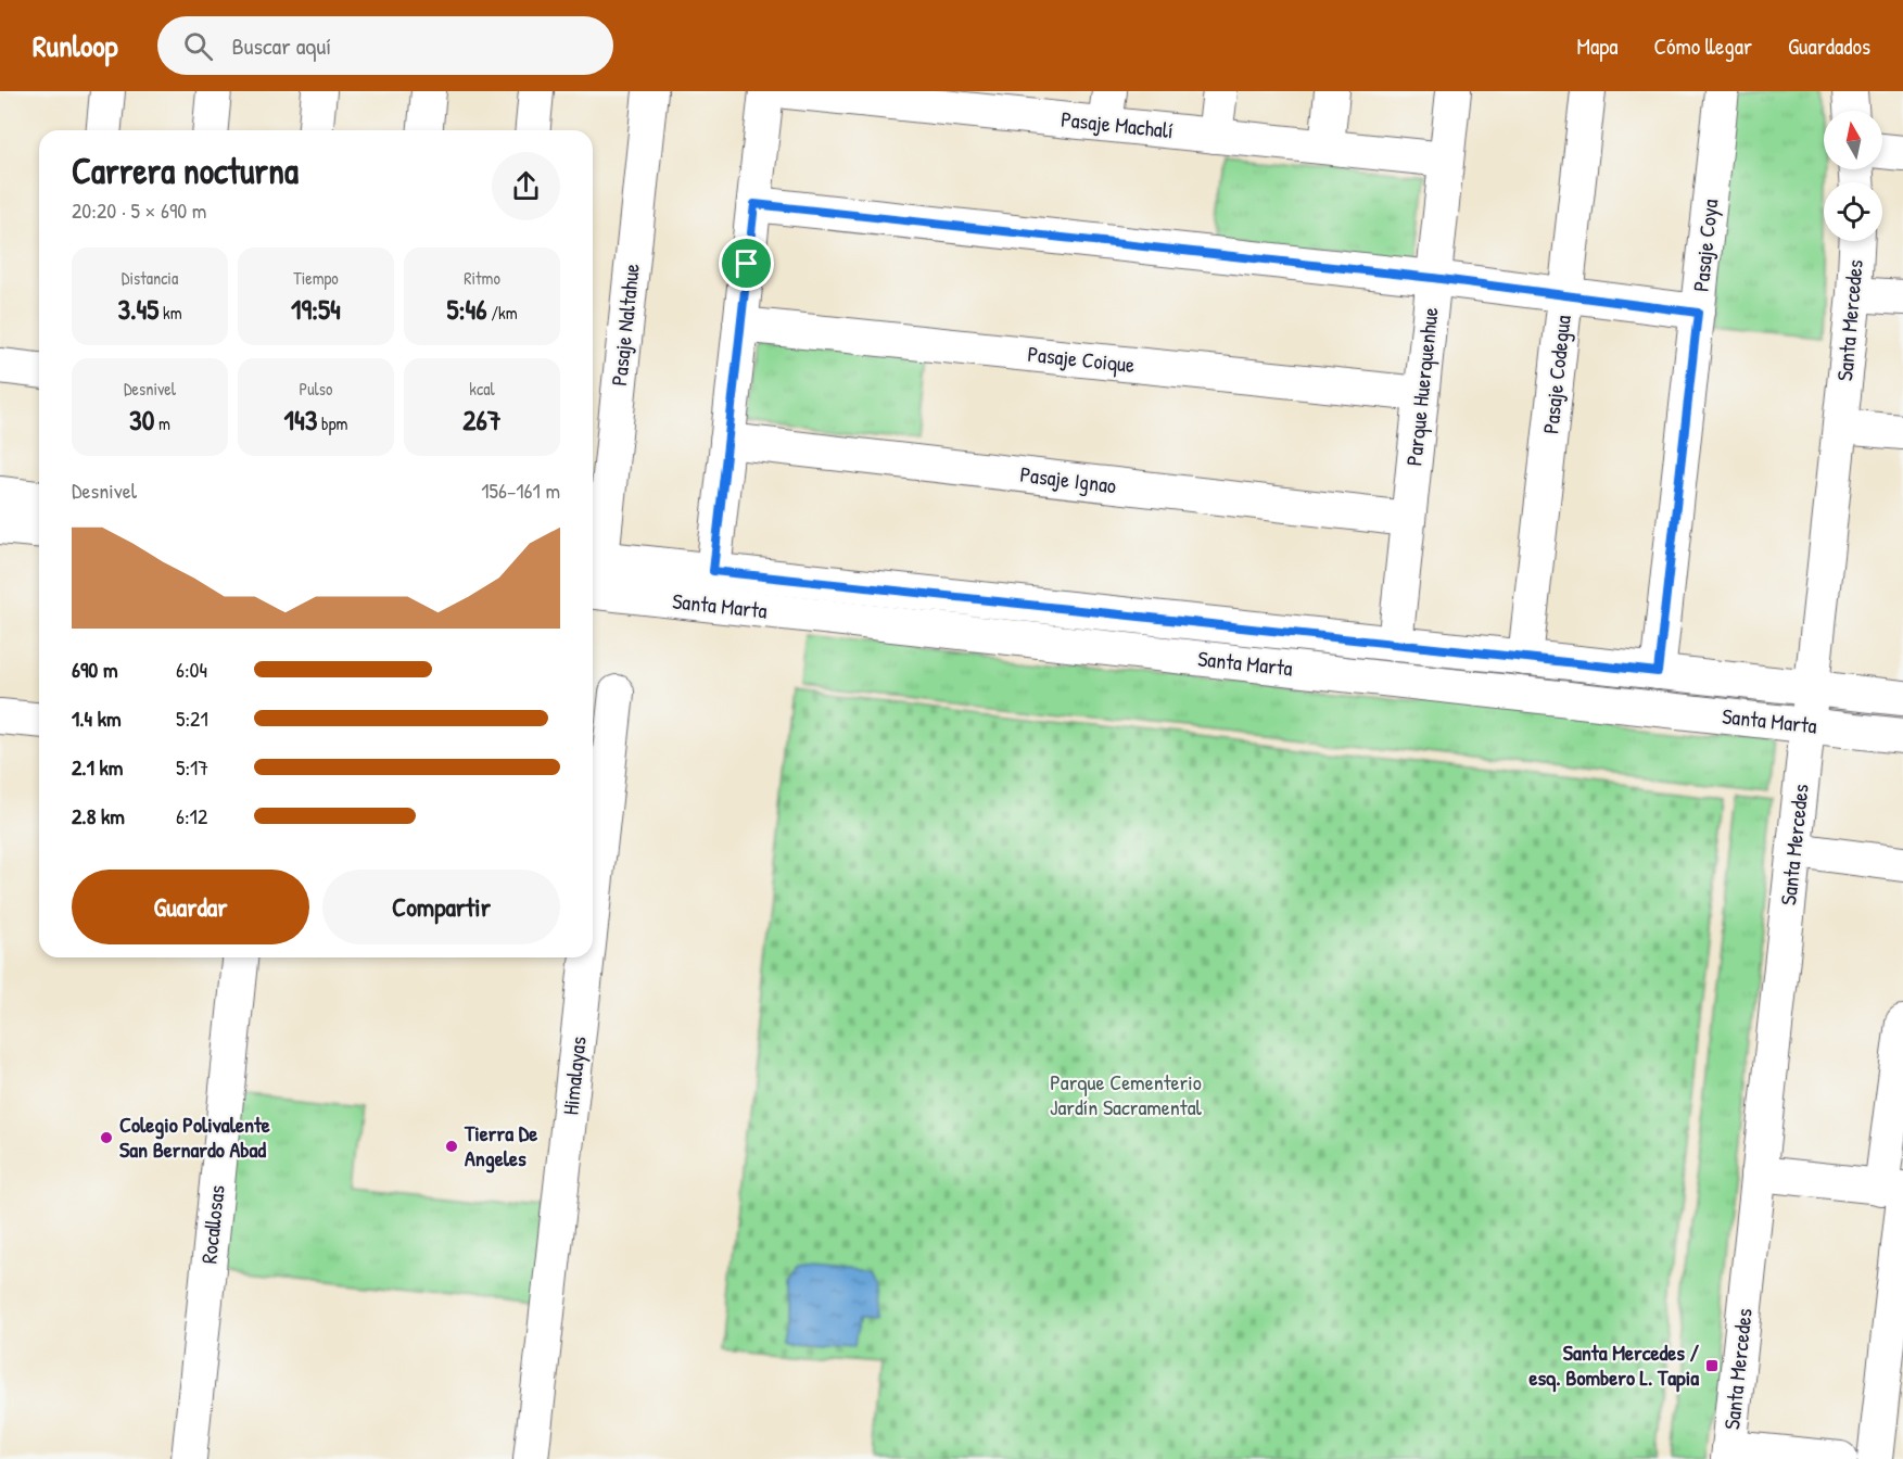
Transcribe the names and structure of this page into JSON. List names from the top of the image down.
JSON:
{
  "streets": {
    "street": [
      "Pasaje Machalí",
      "Pasaje Coya",
      "Santa Mercedes",
      "Pasaje Naltahue",
      "Pasaje Coique",
      "Pasaje Codegua",
      "Parque Huerquenhue",
      "Pasaje Ignao",
      "Santa Marta",
      "Himalayas",
      "Rocallosas"
    ]
  },
  "crossings": [
    ["Pasaje Machalí", "Parque Huerquenhue"],
    ["Pasaje Coya", "Santa Marta"],
    ["Santa Mercedes", "Santa Marta"],
    ["Pasaje Naltahue", "Santa Marta"],
    ["Pasaje Coique", "Parque Huerquenhue"],
    ["Pasaje Codegua", "Santa Marta"],
    ["Parque Huerquenhue", "Pasaje Ignao"],
    ["Parque Huerquenhue", "Santa Marta"]
  ],
  "parks": ["Parque Cementerio Jardín Sacramental"],
  "places": {
    "other": ["Colegio Polivalente San Bernardo Abad", "Tierra De Angeles"],
    "transit": ["Santa Mercedes / esq. Bombero L. Tapia"]
  },
  "north": "top",
  "page": {
    "header": "Runloop",
    "search": "Buscar aquí",
    "nav": ["Mapa", "Cómo llegar", "Guardados"],
    "heading": ["Carrera nocturna", "20:20 · 5 × 690 m"],
    "stats": [
      ["Distancia", "3.45 km"],
      ["Tiempo", "19:54"],
      ["Ritmo", "5:46 /km"],
      ["Desnivel", "30 m"],
      ["Pulso", "143 bpm"],
      ["kcal", "267"]
    ],
    "chart": ["Desnivel", "156–161 m"],
    "list": [
      {
        "name": "690 m",
        "note": "6:04"
      },
      {
        "name": "1.4 km",
        "note": "5:21"
      },
      {
        "name": "2.1 km",
        "note": "5:17"
      },
      {
        "name": "2.8 km",
        "note": "6:12"
      }
    ],
    "buttons": ["Guardar", "Compartir"]
  }
}
